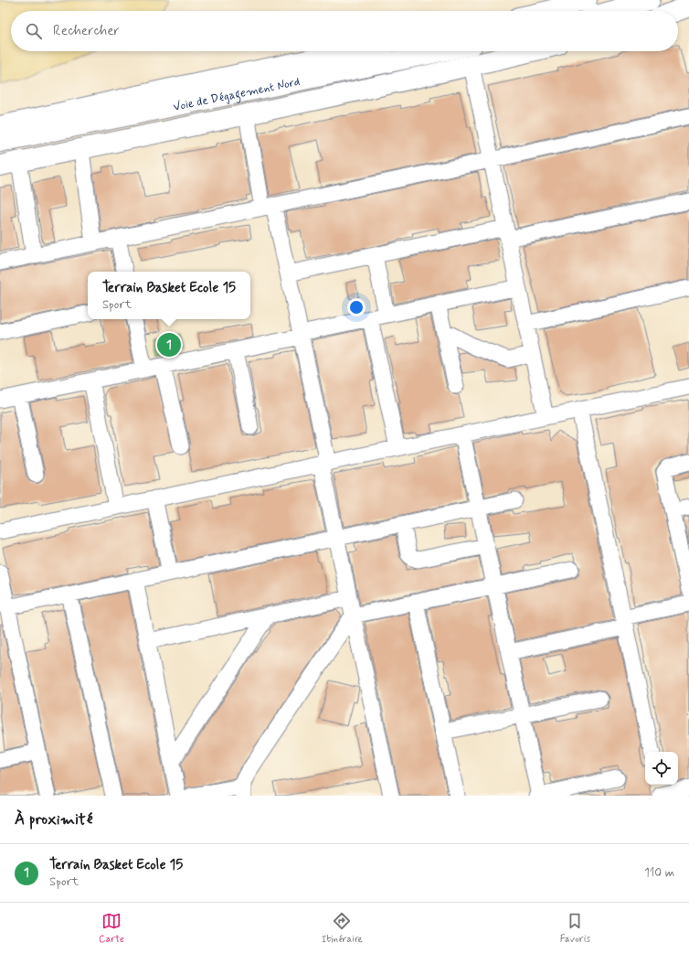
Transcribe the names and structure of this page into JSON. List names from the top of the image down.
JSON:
{
  "streets": {
    "main road": ["Voie de Dégagement Nord"]
  },
  "page": {
    "search": "Rechercher",
    "popup": ["Terrain Basket Ecole 15", "Sport"],
    "pins": "1",
    "heading": "À proximité",
    "list": [
      {
        "mark": "1",
        "name": "Terrain Basket Ecole 15",
        "note": "Sport",
        "value": "110 m"
      }
    ],
    "nav": ["Carte", "Itinéraire", "Favoris"]
  }
}
